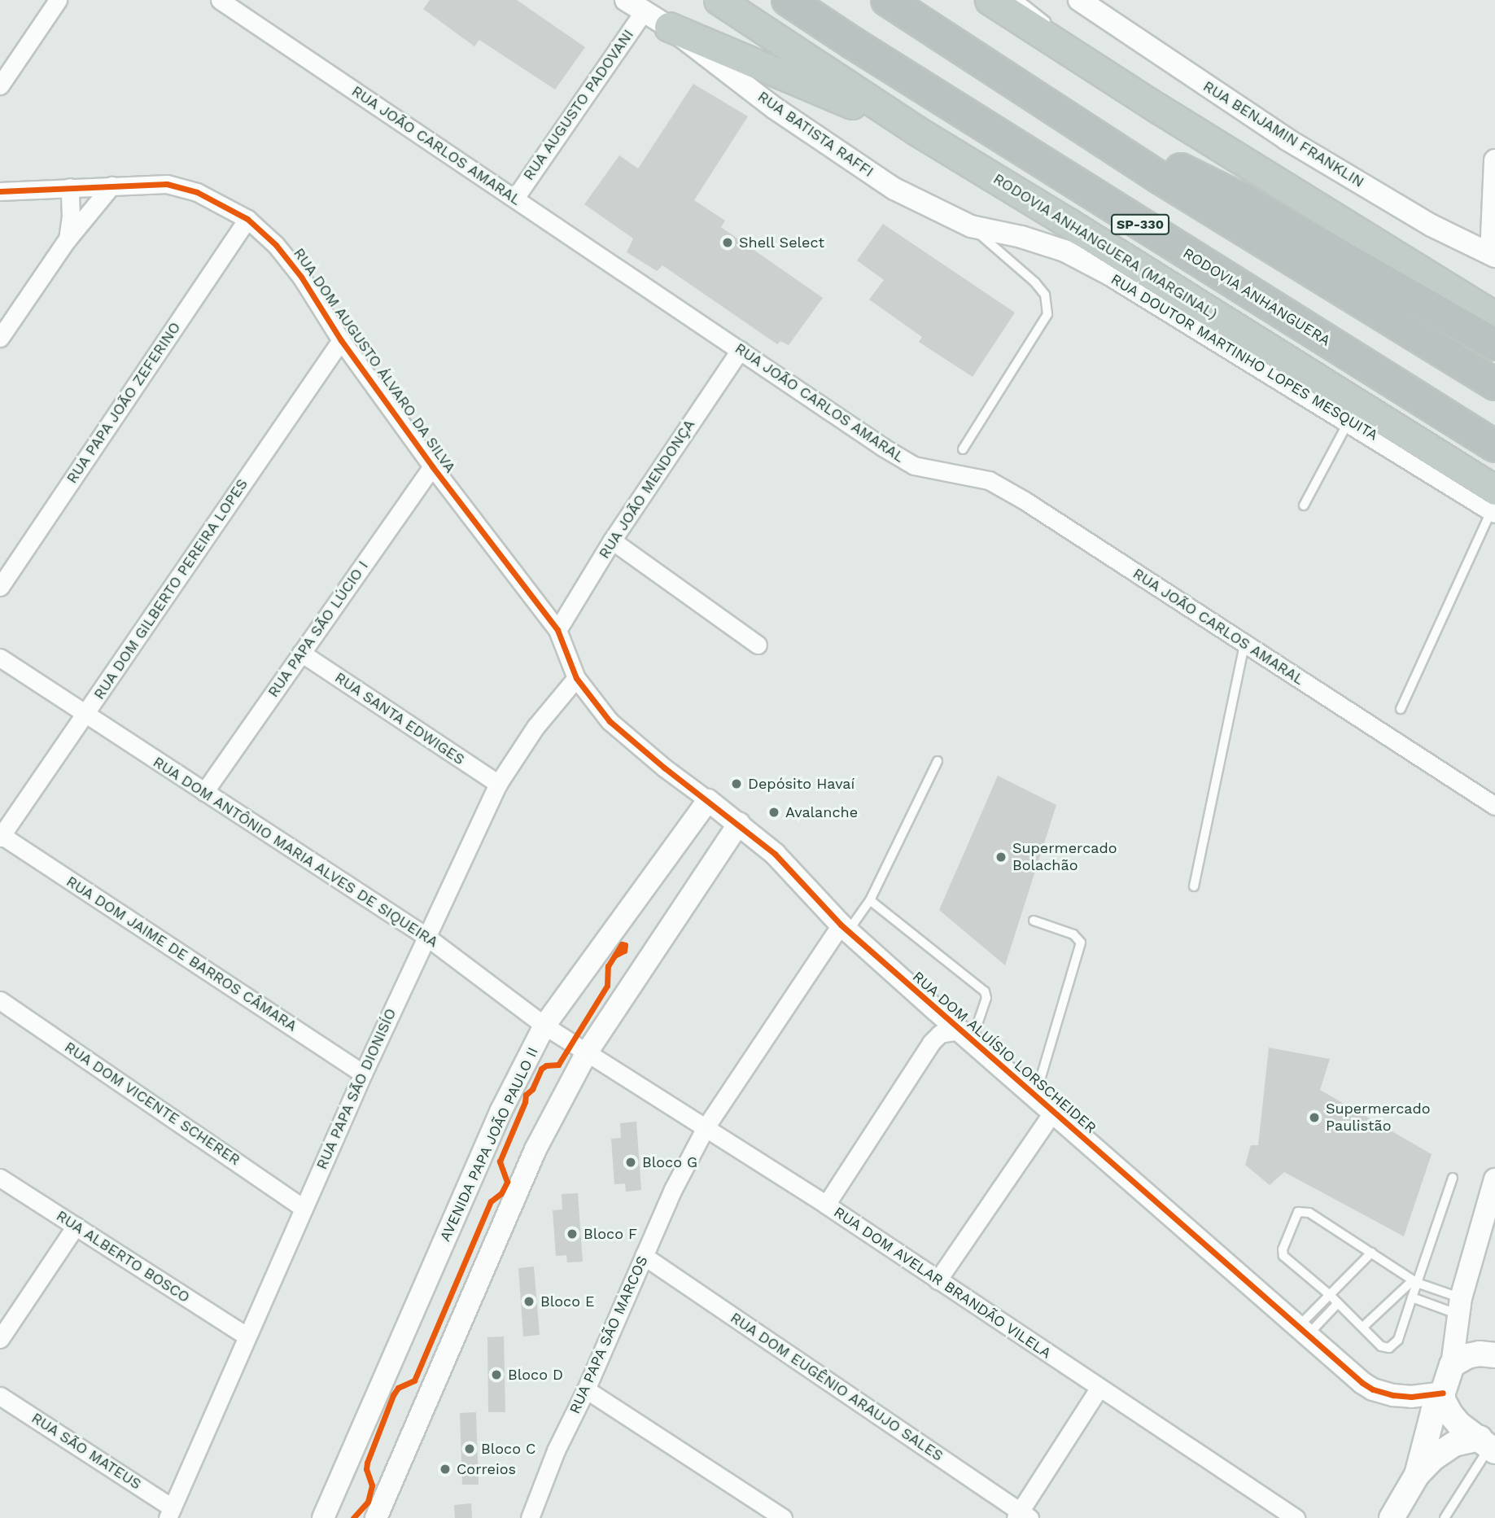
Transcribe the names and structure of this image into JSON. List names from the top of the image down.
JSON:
{
  "streets": {
    "highway": ["SP-330", "RODOVIA ANHANGUERA (MARGINAL)", "RODOVIA ANHANGUERA"],
    "street": [
      "RUA AUGUSTO PADOVANI",
      "RUA BATISTA RAFFI",
      "RUA BENJAMIN FRANKLIN",
      "RUA JOÃO CARLOS AMARAL",
      "RUA DOUTOR MARTINHO LOPES MESQUITA",
      "RUA DOM AUGUSTO ÁLVARO DA SILVA",
      "RUA PAPA JOÃO ZEFERINO",
      "RUA JOÃO MENDONÇA",
      "RUA DOM GILBERTO PEREIRA LOPES",
      "RUA PAPA SÃO LÚCIO I",
      "RUA SANTA EDWIGES",
      "RUA DOM ANTÔNIO MARIA ALVES DE SIQUEIRA",
      "RUA DOM JAIME DE BARROS CÂMARA",
      "RUA DOM ALUÍSIO LORSCHEIDER",
      "RUA PAPA SÃO DIONISÍO",
      "RUA DOM VICENTE SCHERER",
      "AVENIDA PAPA JOÃO PAULO II",
      "RUA ALBERTO BOSCO",
      "RUA DOM AVELAR BRANDÃO VILELA",
      "RUA PAPA SÃO MARCOS",
      "RUA DOM EUGÊNIO ARAUJO SALES",
      "RUA SÃO MATEUS"
    ]
  },
  "crossings": [
    ["RUA AUGUSTO PADOVANI", "RUA BATISTA RAFFI"],
    ["RUA AUGUSTO PADOVANI", "RUA JOÃO CARLOS AMARAL"],
    ["RUA BATISTA RAFFI", "RUA DOUTOR MARTINHO LOPES MESQUITA"],
    ["RUA JOÃO CARLOS AMARAL", "RUA JOÃO MENDONÇA"],
    ["RODOVIA ANHANGUERA (MARGINAL)", "RUA DOUTOR MARTINHO LOPES MESQUITA"],
    ["RUA DOM AUGUSTO ÁLVARO DA SILVA", "RUA PAPA JOÃO ZEFERINO"],
    ["RUA DOM AUGUSTO ÁLVARO DA SILVA", "RUA JOÃO MENDONÇA"],
    ["RUA DOM AUGUSTO ÁLVARO DA SILVA", "RUA DOM GILBERTO PEREIRA LOPES"],
    ["RUA DOM AUGUSTO ÁLVARO DA SILVA", "RUA PAPA SÃO LÚCIO I"],
    ["RUA DOM AUGUSTO ÁLVARO DA SILVA", "RUA DOM ALUÍSIO LORSCHEIDER"],
    ["RUA DOM AUGUSTO ÁLVARO DA SILVA", "RUA PAPA SÃO DIONISÍO"],
    ["RUA DOM GILBERTO PEREIRA LOPES", "RUA DOM ANTÔNIO MARIA ALVES DE SIQUEIRA"],
    ["RUA DOM GILBERTO PEREIRA LOPES", "RUA DOM JAIME DE BARROS CÂMARA"],
    ["RUA PAPA SÃO LÚCIO I", "RUA SANTA EDWIGES"],
    ["RUA PAPA SÃO LÚCIO I", "RUA DOM ANTÔNIO MARIA ALVES DE SIQUEIRA"],
    ["RUA SANTA EDWIGES", "RUA PAPA SÃO DIONISÍO"],
    ["RUA DOM ANTÔNIO MARIA ALVES DE SIQUEIRA", "RUA PAPA SÃO DIONISÍO"],
    ["RUA DOM ANTÔNIO MARIA ALVES DE SIQUEIRA", "AVENIDA PAPA JOÃO PAULO II"],
    ["RUA DOM ANTÔNIO MARIA ALVES DE SIQUEIRA", "RUA DOM AVELAR BRANDÃO VILELA"],
    ["RUA DOM JAIME DE BARROS CÂMARA", "RUA PAPA SÃO DIONISÍO"],
    ["RUA DOM ALUÍSIO LORSCHEIDER", "RUA PAPA SÃO DIONISÍO"],
    ["RUA DOM ALUÍSIO LORSCHEIDER", "AVENIDA PAPA JOÃO PAULO II"],
    ["RUA DOM ALUÍSIO LORSCHEIDER", "RUA PAPA SÃO MARCOS"],
    ["RUA PAPA SÃO DIONISÍO", "RUA DOM VICENTE SCHERER"],
    ["RUA PAPA SÃO DIONISÍO", "RUA ALBERTO BOSCO"],
    ["RUA PAPA SÃO DIONISÍO", "RUA SÃO MATEUS"],
    ["RUA DOM AVELAR BRANDÃO VILELA", "RUA PAPA SÃO MARCOS"],
    ["RUA PAPA SÃO MARCOS", "RUA DOM EUGÊNIO ARAUJO SALES"]
  ],
  "places": [
    "Shell Select",
    "Depósito Havaí",
    "Avalanche",
    "Supermercado Bolachão",
    "Supermercado Paulistão",
    "Bloco G",
    "Bloco F",
    "Bloco E",
    "Bloco D",
    "Bloco C",
    "Correios"
  ]
}
